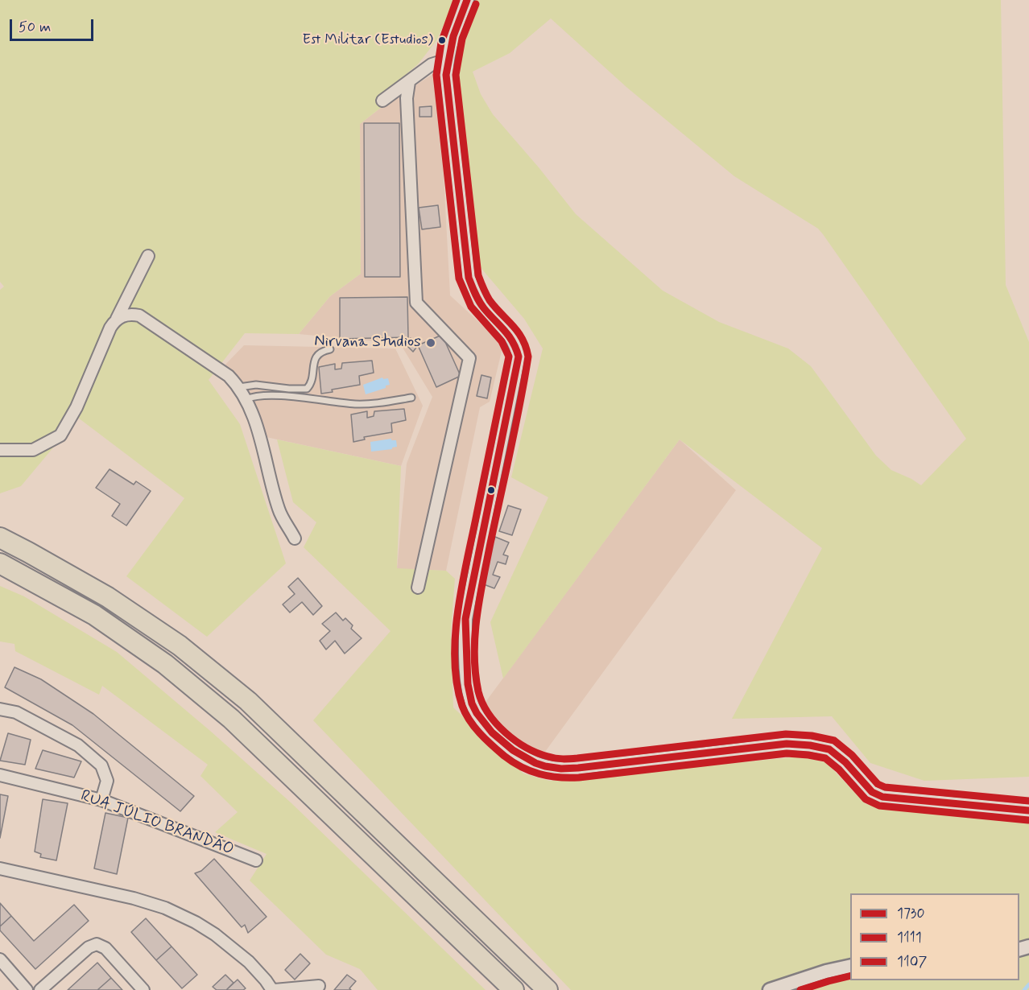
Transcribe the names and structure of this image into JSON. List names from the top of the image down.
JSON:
{
  "streets": {
    "street": ["RUA JÚLIO BRANDÃO"]
  },
  "places": ["Est Militar (Estudios)", "Nirvana Studios"],
  "lines": ["transit line 1730", "transit line 1111", "transit line 1107"],
  "legend": ["1730", "1111", "1107"],
  "scale_bar": "50 m"
}
